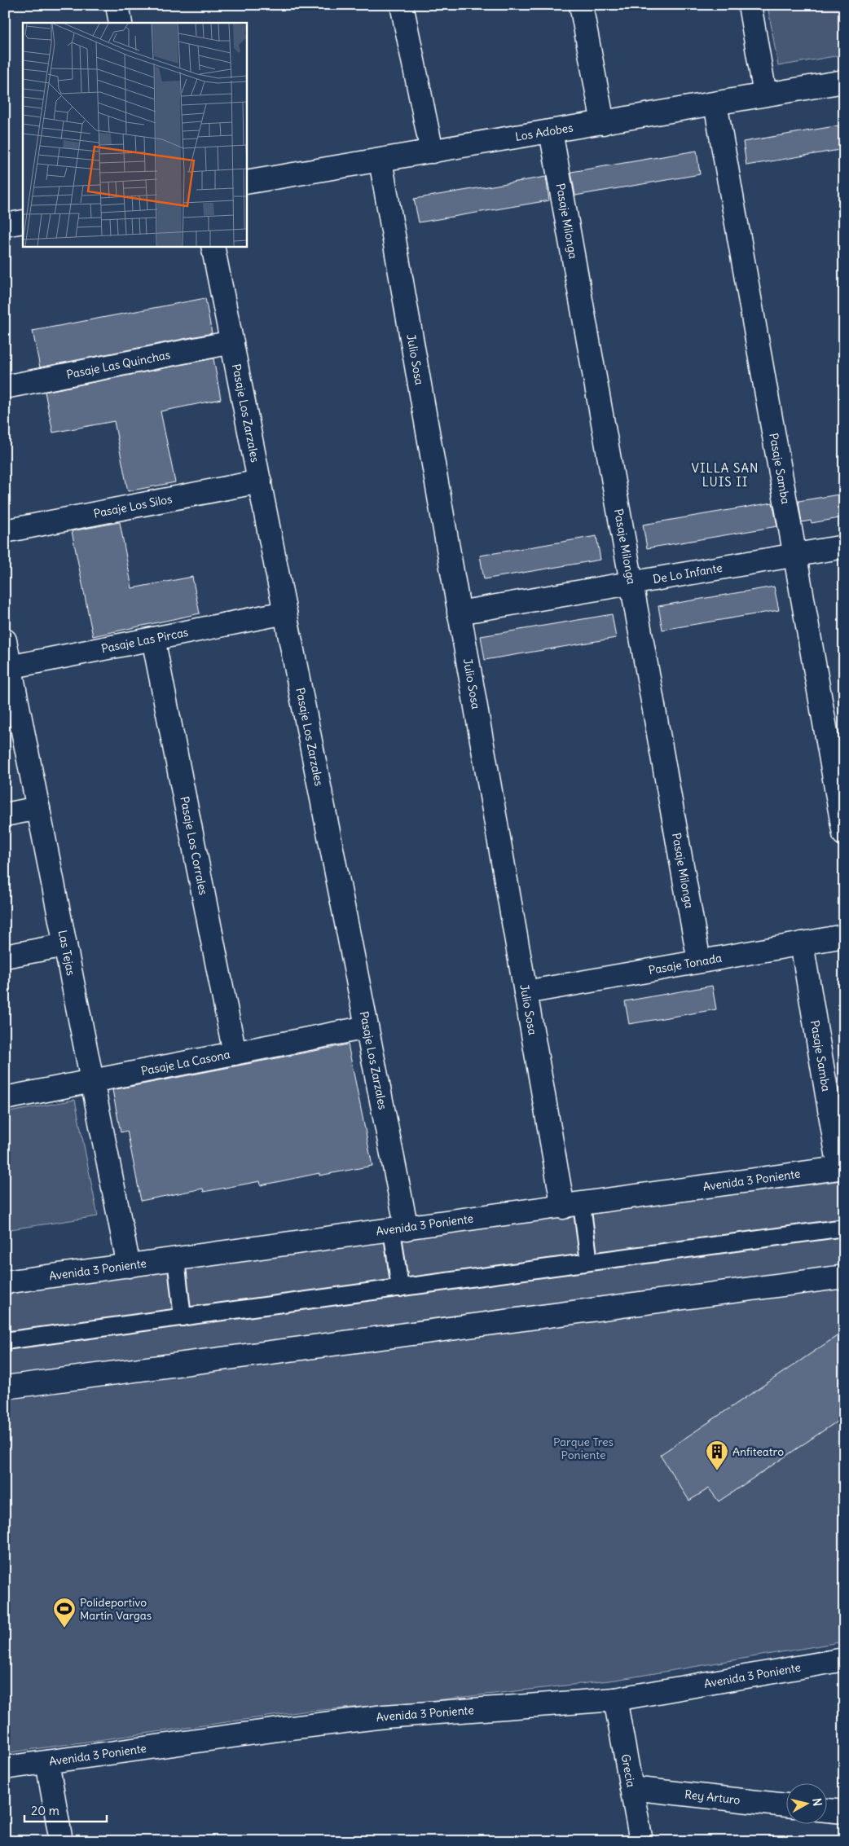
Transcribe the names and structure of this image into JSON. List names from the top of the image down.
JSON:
{
  "streets": {
    "street": [
      "Los Adobes",
      "Pasaje Milonga",
      "Julio Sosa",
      "Pasaje Las Quinchas",
      "Pasaje Los Zarzales",
      "Pasaje Samba",
      "Pasaje Los Silos",
      "De Lo Infante",
      "Pasaje Las Pircas",
      "Pasaje Los Corrales",
      "Las Tejas",
      "Pasaje Tonada",
      "Pasaje La Casona",
      "Avenida 3 Poniente",
      "Grecia",
      "Rey Arturo"
    ]
  },
  "crossings": [
    ["Los Adobes", "Pasaje Milonga"],
    ["Los Adobes", "Julio Sosa"],
    ["Los Adobes", "Pasaje Samba"],
    ["Pasaje Milonga", "De Lo Infante"],
    ["Pasaje Milonga", "Pasaje Tonada"],
    ["Julio Sosa", "De Lo Infante"],
    ["Julio Sosa", "Pasaje Tonada"],
    ["Julio Sosa", "Avenida 3 Poniente"],
    ["Pasaje Las Quinchas", "Pasaje Los Zarzales"],
    ["Pasaje Los Zarzales", "Pasaje Los Silos"],
    ["Pasaje Los Zarzales", "Pasaje Las Pircas"],
    ["Pasaje Los Zarzales", "Pasaje La Casona"],
    ["Pasaje Los Zarzales", "Avenida 3 Poniente"],
    ["Pasaje Samba", "De Lo Infante"],
    ["Pasaje Samba", "Pasaje Tonada"],
    ["Pasaje Samba", "Avenida 3 Poniente"],
    ["Pasaje Las Pircas", "Pasaje Los Corrales"],
    ["Pasaje Las Pircas", "Las Tejas"],
    ["Pasaje Los Corrales", "Pasaje La Casona"],
    ["Las Tejas", "Pasaje La Casona"],
    ["Las Tejas", "Avenida 3 Poniente"],
    ["Avenida 3 Poniente", "Grecia"],
    ["Grecia", "Rey Arturo"]
  ],
  "districts": ["VILLA SAN LUIS II"],
  "parks": ["Parque Tres Poniente"],
  "places": {
    "building": ["Anfiteatro"],
    "sports": ["Polideportivo Martín Vargas"]
  },
  "scale_bar": "20 m",
  "north": "right"
}
